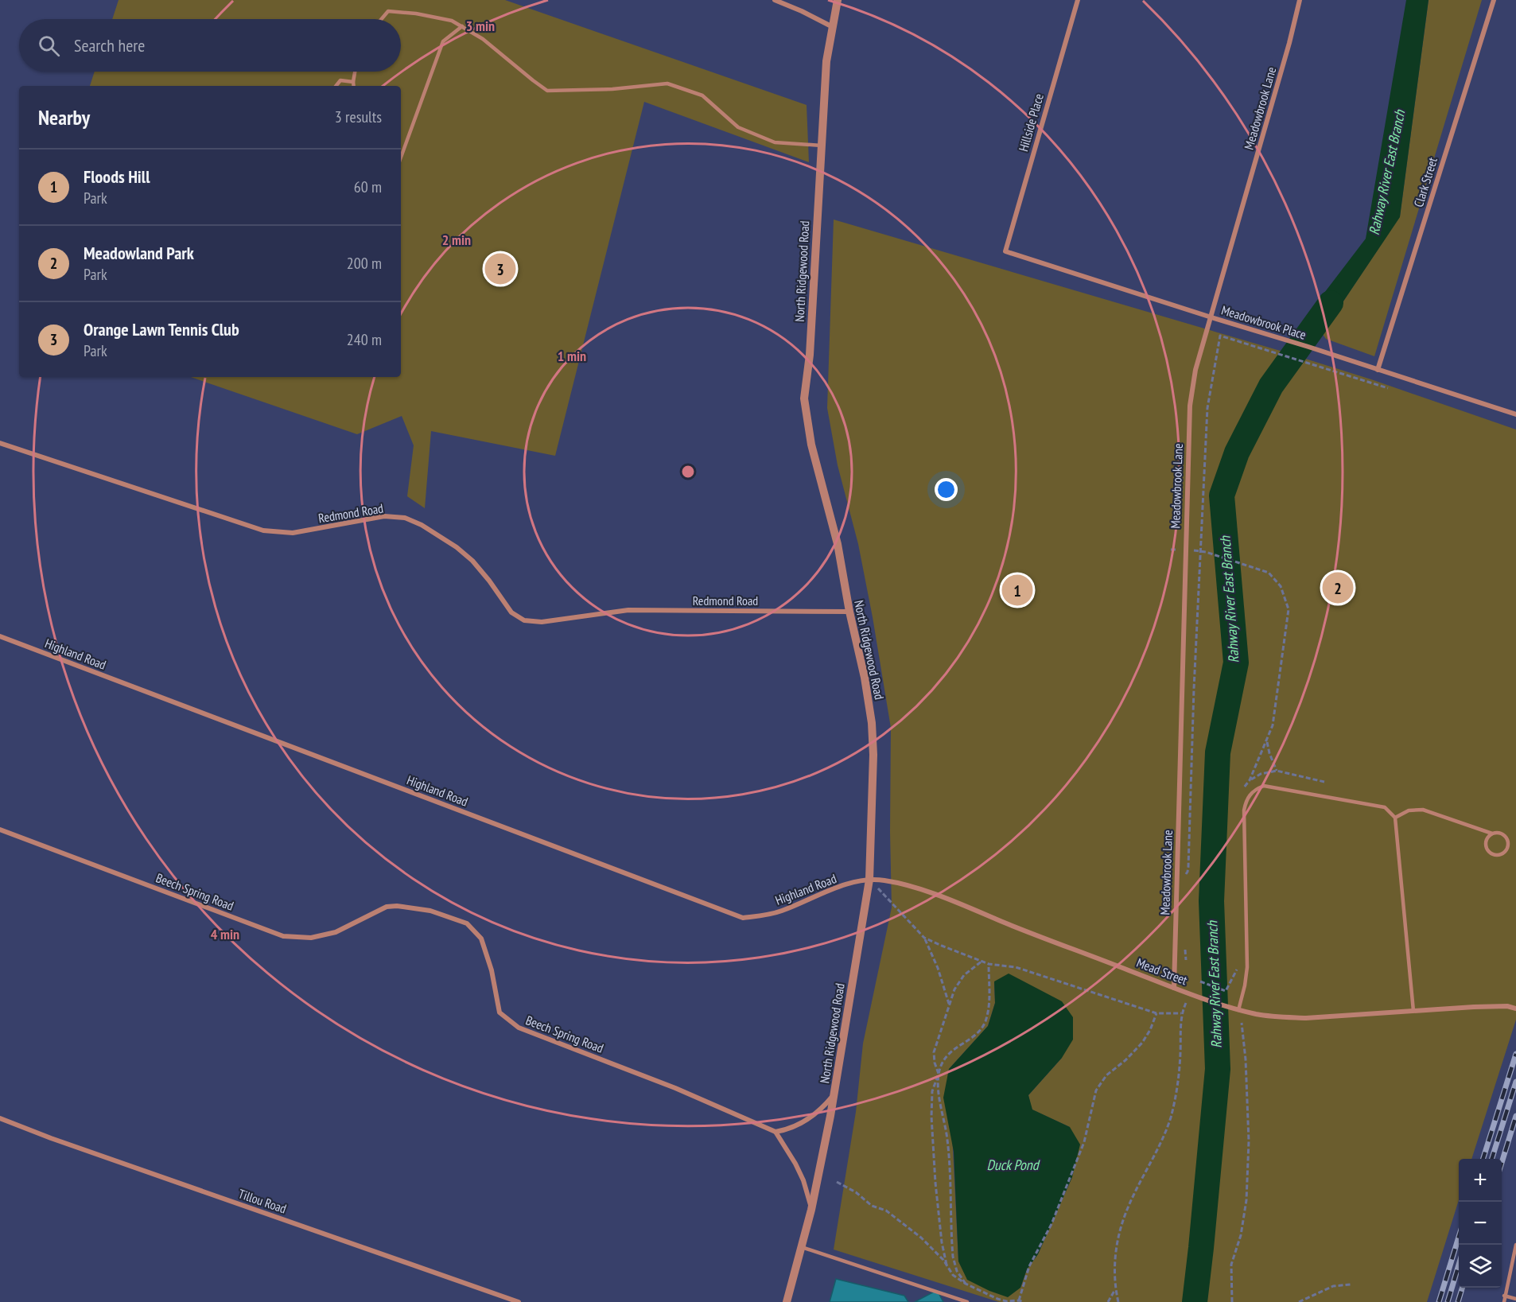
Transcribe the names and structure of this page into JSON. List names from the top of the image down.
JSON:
{
  "streets": {
    "street": [
      "Meadowbrook Lane",
      "Hillside Place",
      "Clark Street",
      "North Ridgewood Road",
      "Meadowbrook Place",
      "Redmond Road",
      "Highland Road",
      "Beech Spring Road",
      "Mead Street",
      "Tillou Road"
    ]
  },
  "crossings": [
    ["Meadowbrook Lane", "Meadowbrook Place"],
    ["Meadowbrook Lane", "Mead Street"],
    ["Hillside Place", "Meadowbrook Place"],
    ["Clark Street", "Meadowbrook Place"],
    ["North Ridgewood Road", "Redmond Road"],
    ["North Ridgewood Road", "Highland Road"],
    ["North Ridgewood Road", "Mead Street"],
    ["Highland Road", "Mead Street"]
  ],
  "water": ["Rahway River East Branch", "Duck Pond"],
  "page": {
    "search": "Search here",
    "heading": ["Nearby", "3 results"],
    "list": [
      {
        "mark": "1",
        "name": "Floods Hill",
        "note": "Park",
        "value": "60 m"
      },
      {
        "mark": "2",
        "name": "Meadowland Park",
        "note": "Park",
        "value": "200 m"
      },
      {
        "mark": "3",
        "name": "Orange Lawn Tennis Club",
        "note": "Park",
        "value": "240 m"
      }
    ],
    "pins": ["3", "2", "1"],
    "map_buttons": ["+", "−"]
  },
  "rings": [
    "3 min",
    "2 min",
    "1 min",
    "4 min"
  ]
}
